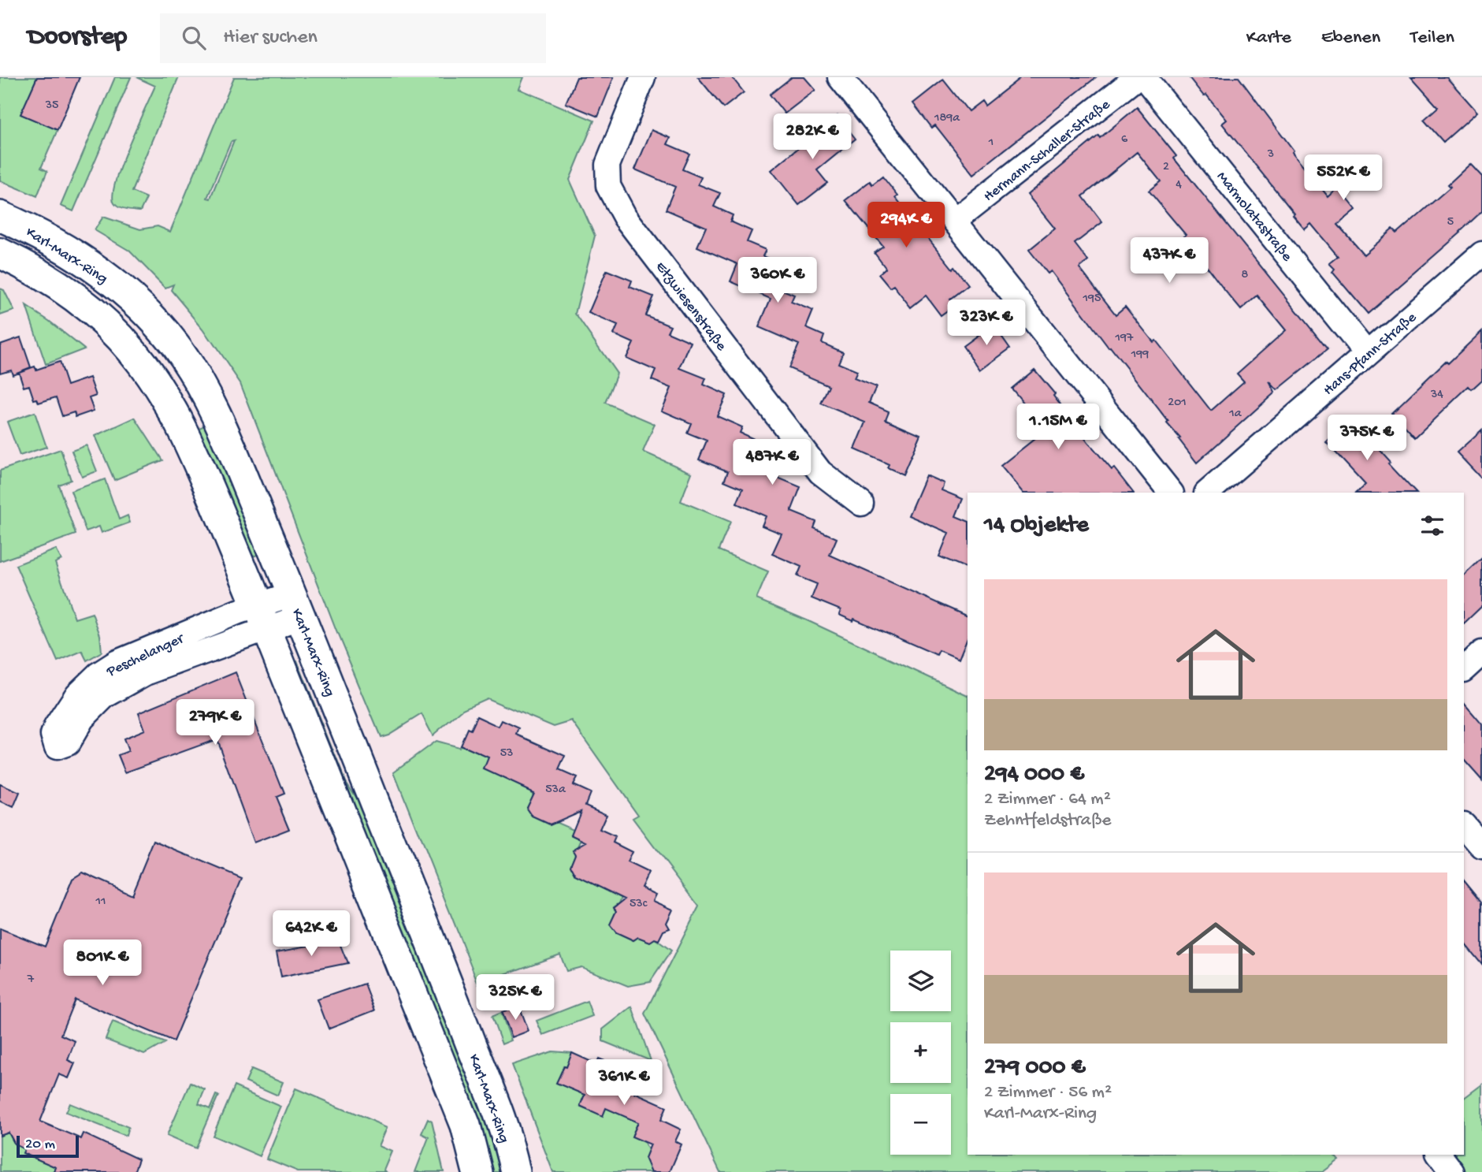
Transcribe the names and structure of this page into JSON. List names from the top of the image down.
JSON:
{
  "streets": {
    "main road": ["Karl-Marx-Ring"],
    "street": [
      "Hermann-Schaller-Straße",
      "Marmolatastraße",
      "Etzwiesenstraße",
      "Hans-Pfann-Straße",
      "Peschelanger"
    ]
  },
  "crossings": [
    ["Marmolatastraße", "Hans-Pfann-Straße"],
    ["Karl-Marx-Ring", "Peschelanger"]
  ],
  "house_numbers": [
    "35",
    "189a",
    "6",
    "1",
    "3",
    "2",
    "4",
    "5",
    "8",
    "195",
    "197",
    "199",
    "34",
    "201",
    "1a",
    "53",
    "53a",
    "11",
    "53c",
    "7"
  ],
  "scale_bar": "20 m",
  "page": {
    "header": "Doorstep",
    "search": "Hier suchen",
    "nav": ["Karte", "Ebenen", "Teilen"],
    "price": [
      "282K €",
      "552K €",
      "294K €",
      "437K €",
      "360K €",
      "323K €",
      "1.15M €",
      "375K €",
      "487K €",
      "279K €",
      "642K €",
      "801K €",
      "325K €",
      "361K €"
    ],
    "heading": "14 Objekte",
    "list": [
      {
        "name": "294 000 €",
        "note": "2 Zimmer · 64 m² · Zehntfeldstraße"
      },
      {
        "name": "279 000 €",
        "note": "2 Zimmer · 56 m² · Karl-Marx-Ring"
      }
    ],
    "map_buttons": ["+", "−"],
    "scale": "20 m"
  }
}
